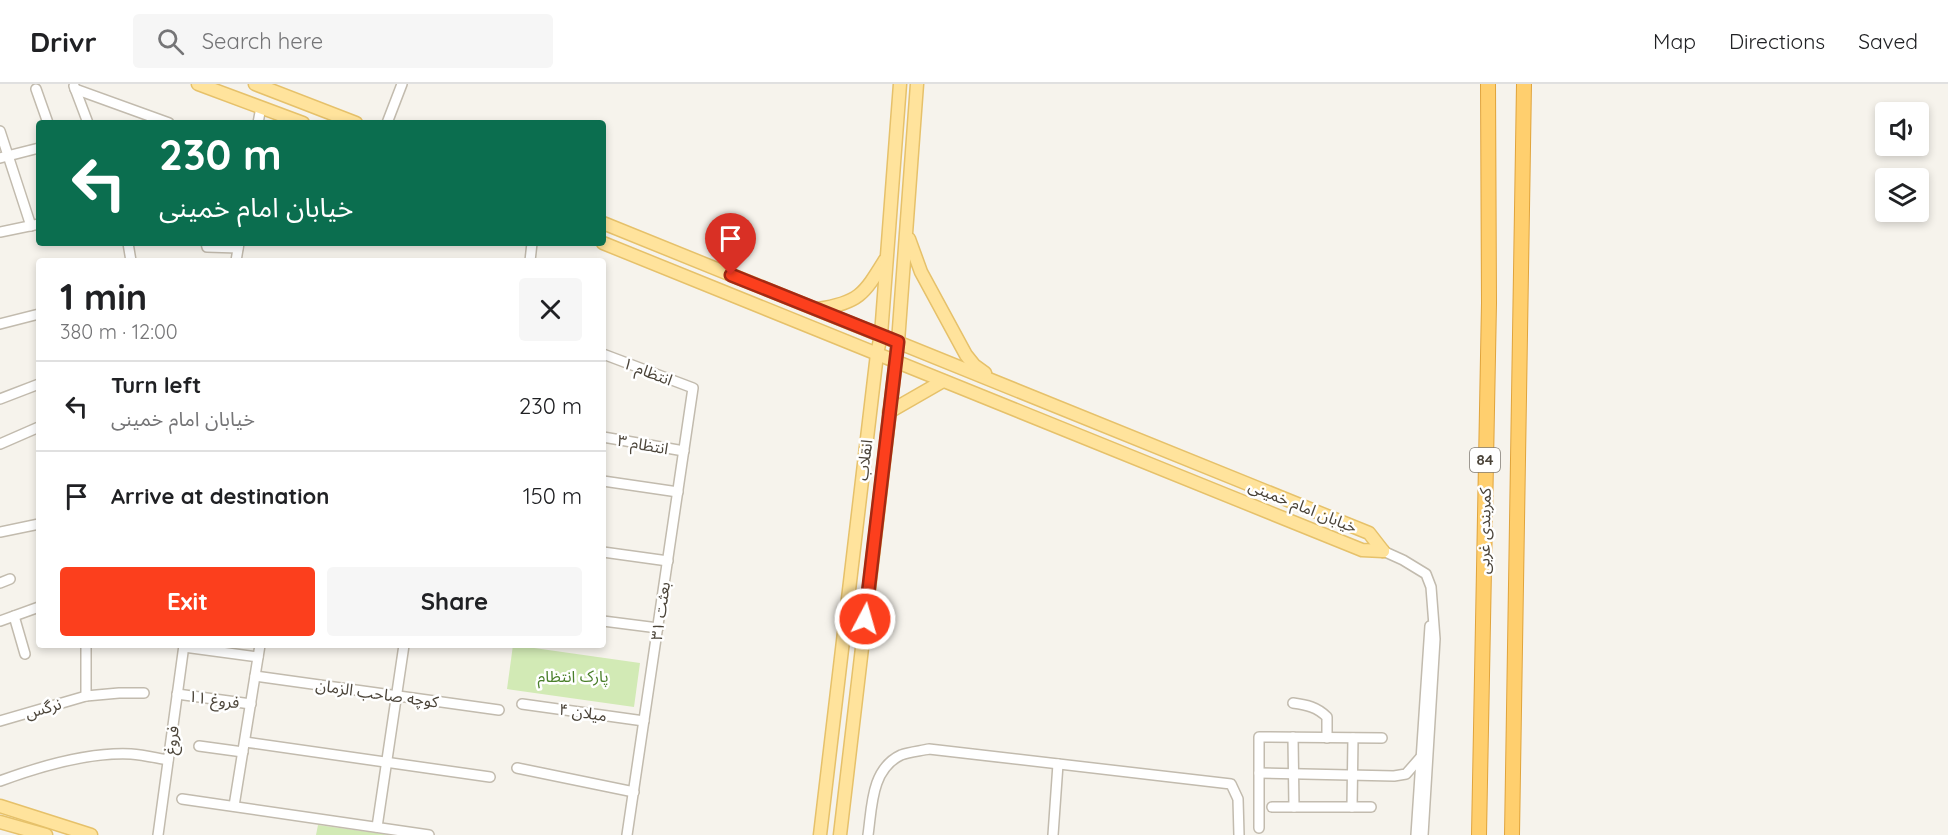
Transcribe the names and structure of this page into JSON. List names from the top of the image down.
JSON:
{
  "streets": {
    "highway": ["84", "کمربندی غربی"],
    "main road": ["انقلاب", "خیابان امام خمینی"],
    "street": [
      "انتظام ۱",
      "انتظام ۳",
      "بعثت ۳۱",
      "کوچه صاحب الزمان",
      "فروغ ۱۱",
      "نرگس",
      "میلان ۴",
      "فروغ"
    ]
  },
  "crossings": [
    ["انتظام ۱", "بعثت ۳۱"],
    ["انتظام ۳", "بعثت ۳۱"],
    ["انقلاب", "خیابان امام خمینی"],
    ["بعثت ۳۱", "میلان ۴"],
    ["فروغ ۱۱", "فروغ"]
  ],
  "parks": ["پارک انتظام"],
  "page": {
    "header": "Drivr",
    "search": "Search here",
    "nav": ["Map", "Directions", "Saved"],
    "turn": ["230 m", "خیابان امام خمینی"],
    "heading": ["1 min", "380 m · 12:00"],
    "list": [
      {
        "name": "Turn left",
        "note": "خیابان امام خمینی",
        "value": "230 m"
      },
      {
        "name": "Arrive at destination",
        "value": "150 m"
      }
    ],
    "buttons": ["Exit", "Share"]
  }
}
